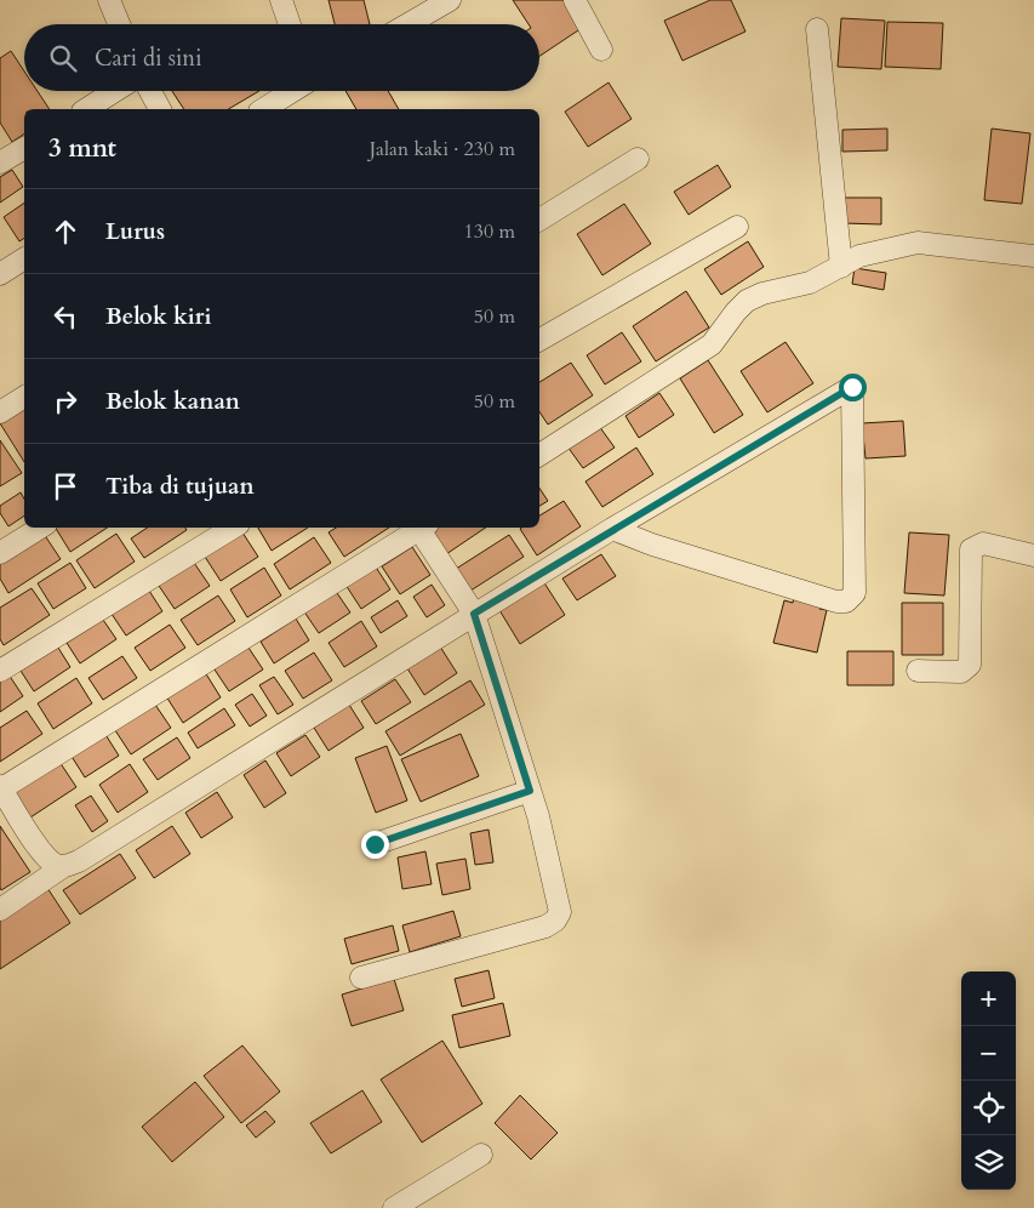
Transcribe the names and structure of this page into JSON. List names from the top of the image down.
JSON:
{
  "page": {
    "search": "Cari di sini",
    "heading": ["3 mnt", "Jalan kaki · 230 m"],
    "list": [
      ["Lurus", "130 m"],
      ["Belok kiri", "50 m"],
      ["Belok kanan", "50 m"],
      "Tiba di tujuan"
    ],
    "map_buttons": ["+", "−"]
  }
}
